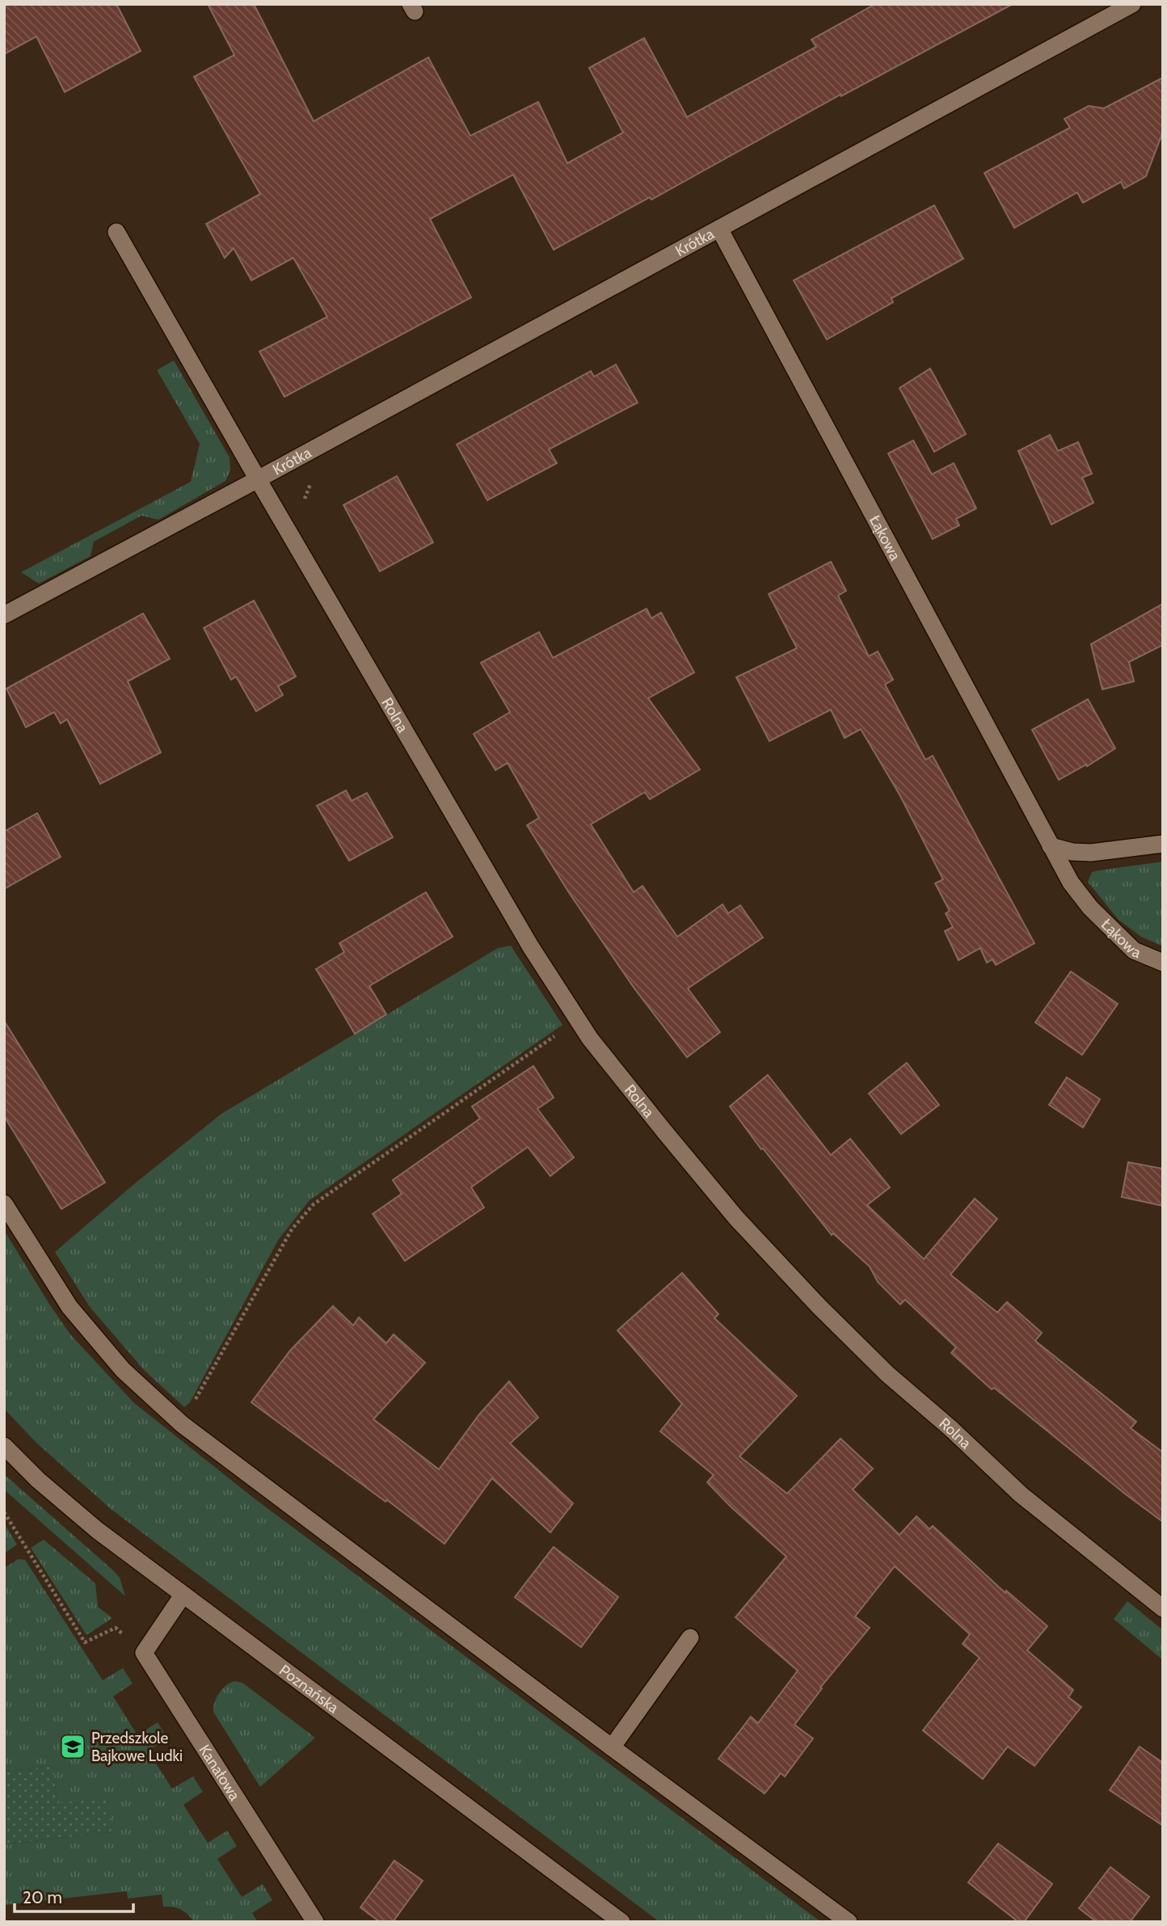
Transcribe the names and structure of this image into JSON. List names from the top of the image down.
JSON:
{
  "streets": {
    "street": [
      "Krótka",
      "Łąkowa",
      "Rolna",
      "Poznańska",
      "Kanałowa"
    ]
  },
  "crossings": [
    ["Krótka", "Łąkowa"],
    ["Krótka", "Rolna"]
  ],
  "places": {
    "school or university": ["Przedszkole Bajkowe Ludki"]
  },
  "scale_bar": "20 m"
}
